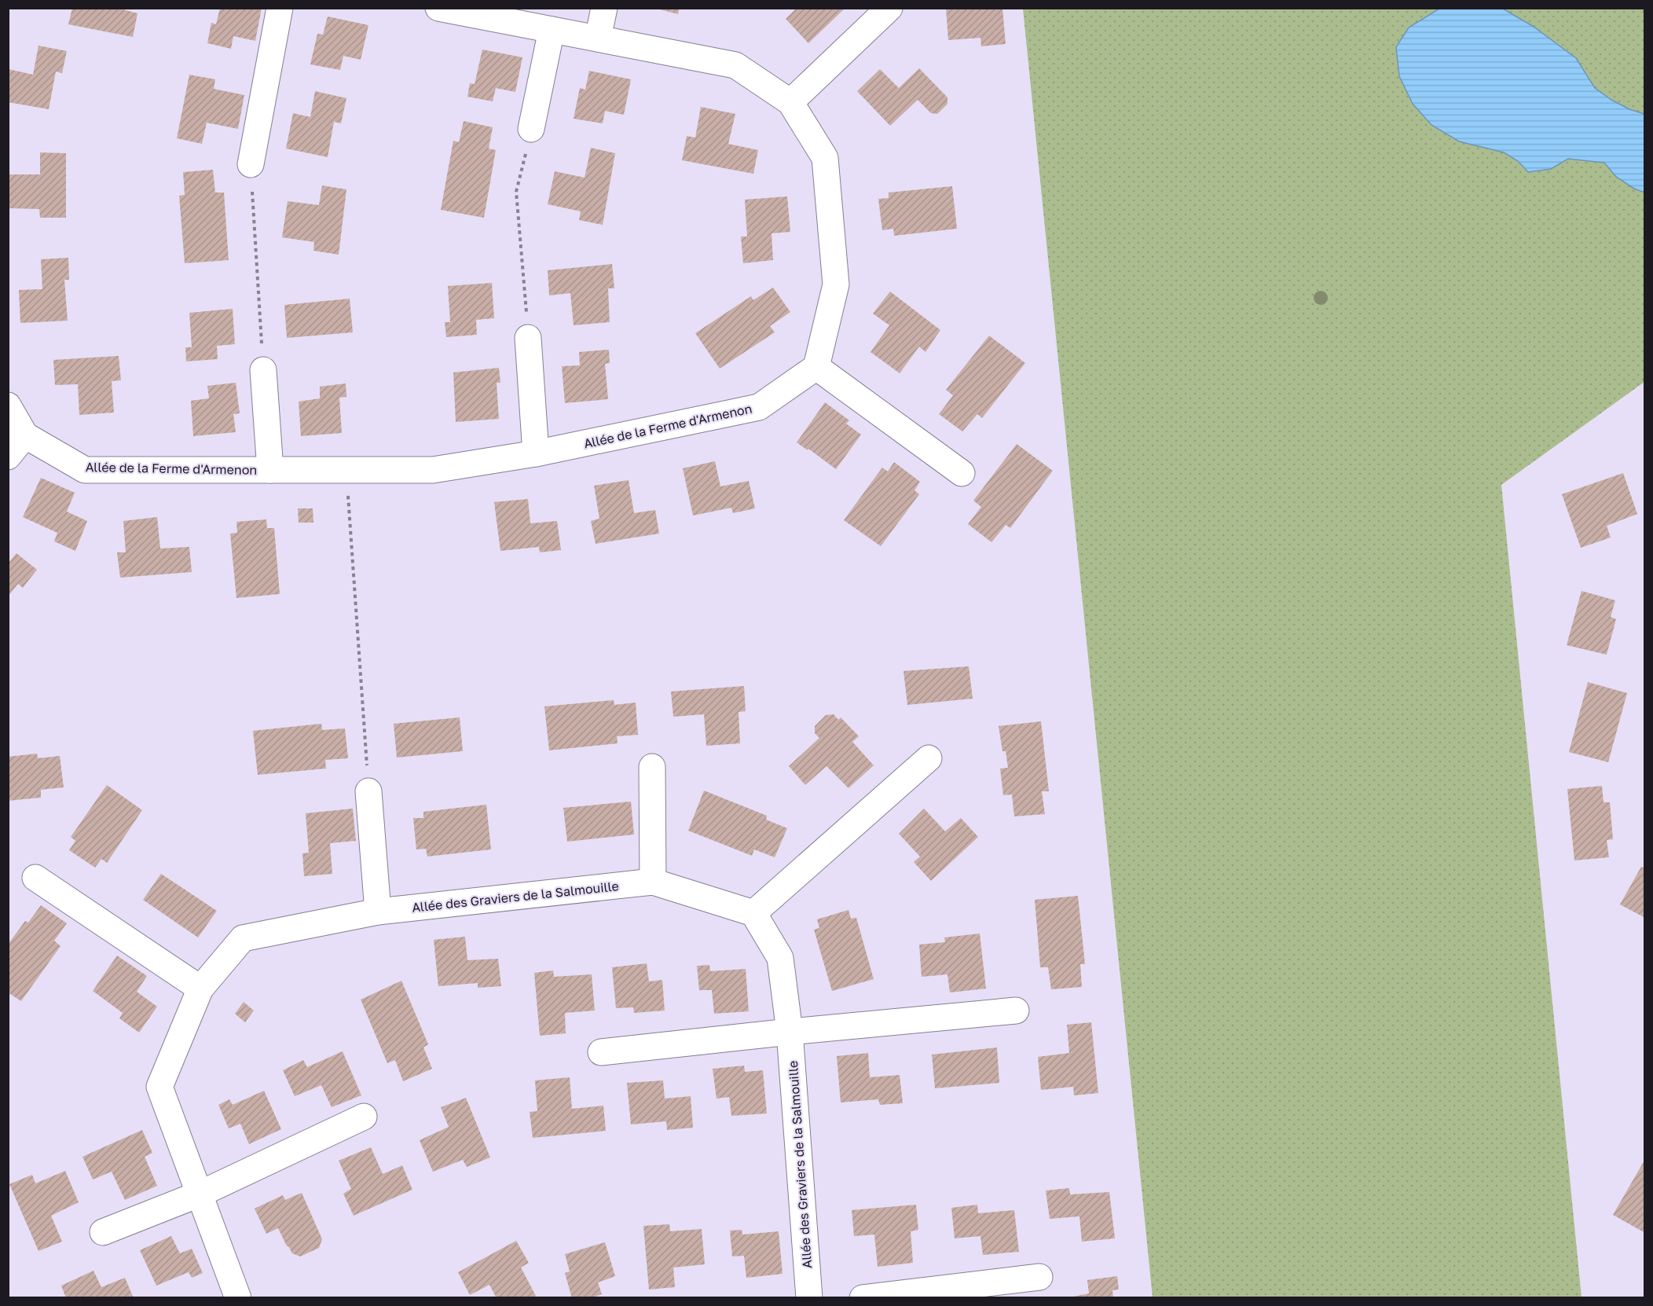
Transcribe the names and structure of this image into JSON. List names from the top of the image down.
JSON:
{
  "streets": {
    "street": ["Allée de la Ferme d'Armenon", "Allée des Graviers de la Salmouille"]
  }
}
